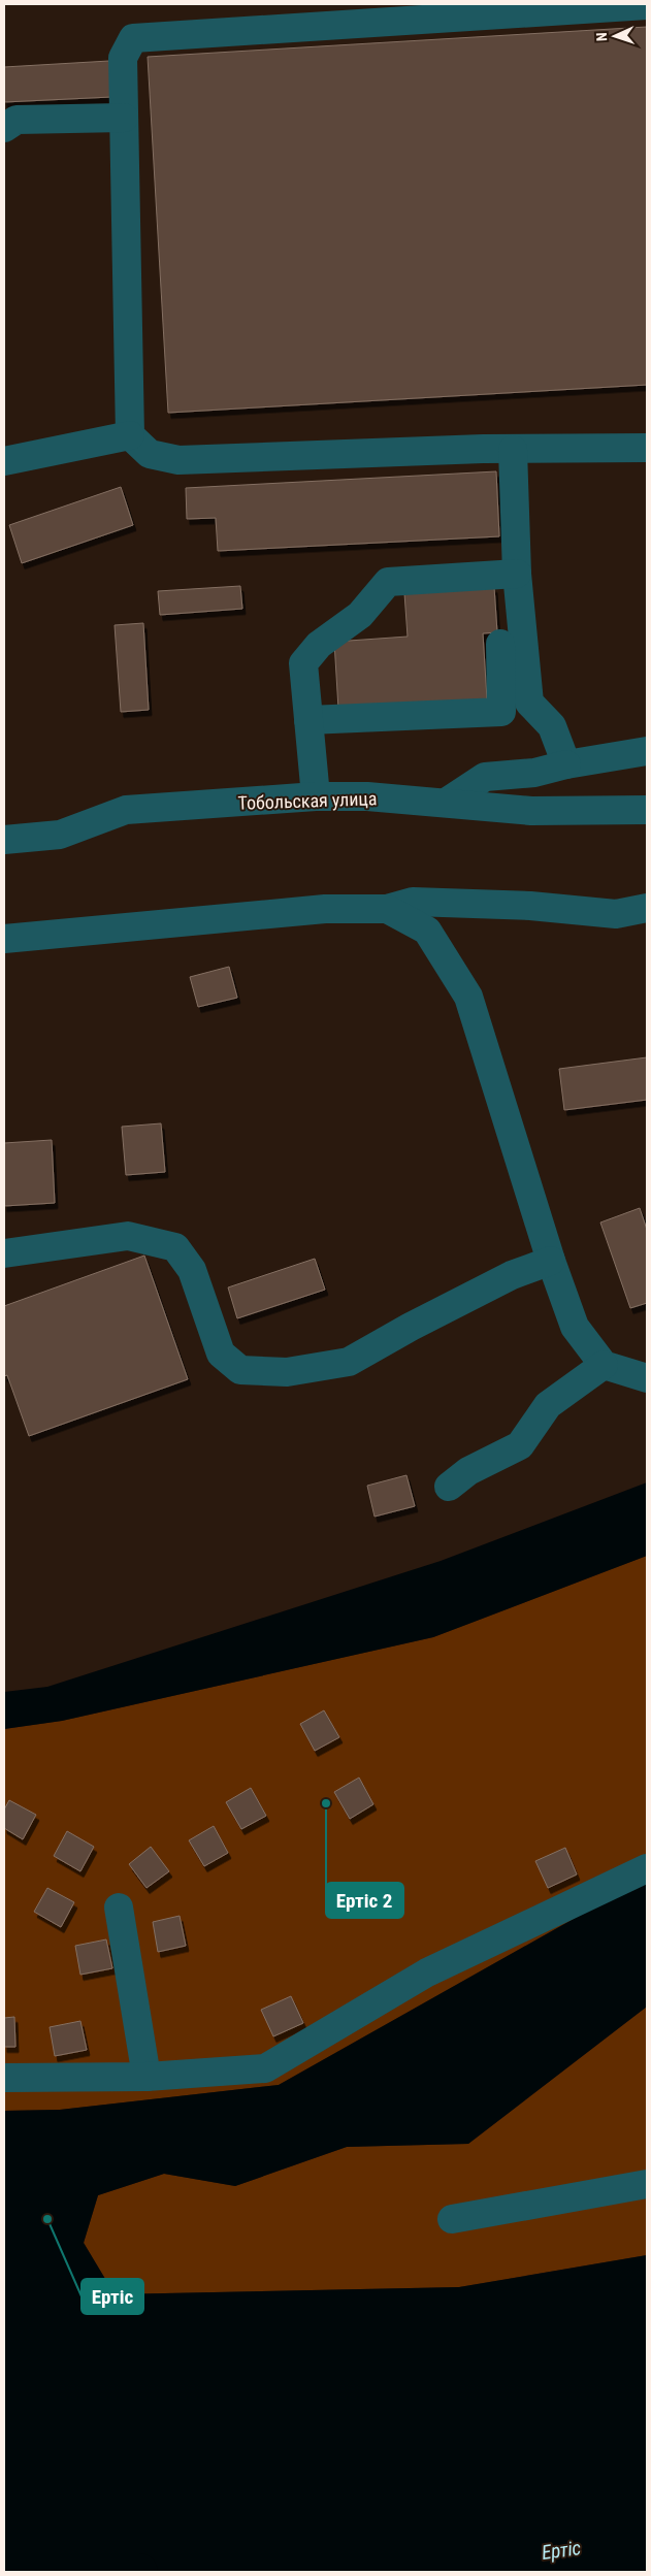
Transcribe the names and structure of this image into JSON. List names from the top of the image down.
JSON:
{
  "streets": {
    "street": ["Тобольская улица"]
  },
  "water": ["Ертіс"],
  "places": ["Ертіс 2", "Ертіс"],
  "north": "left"
}
